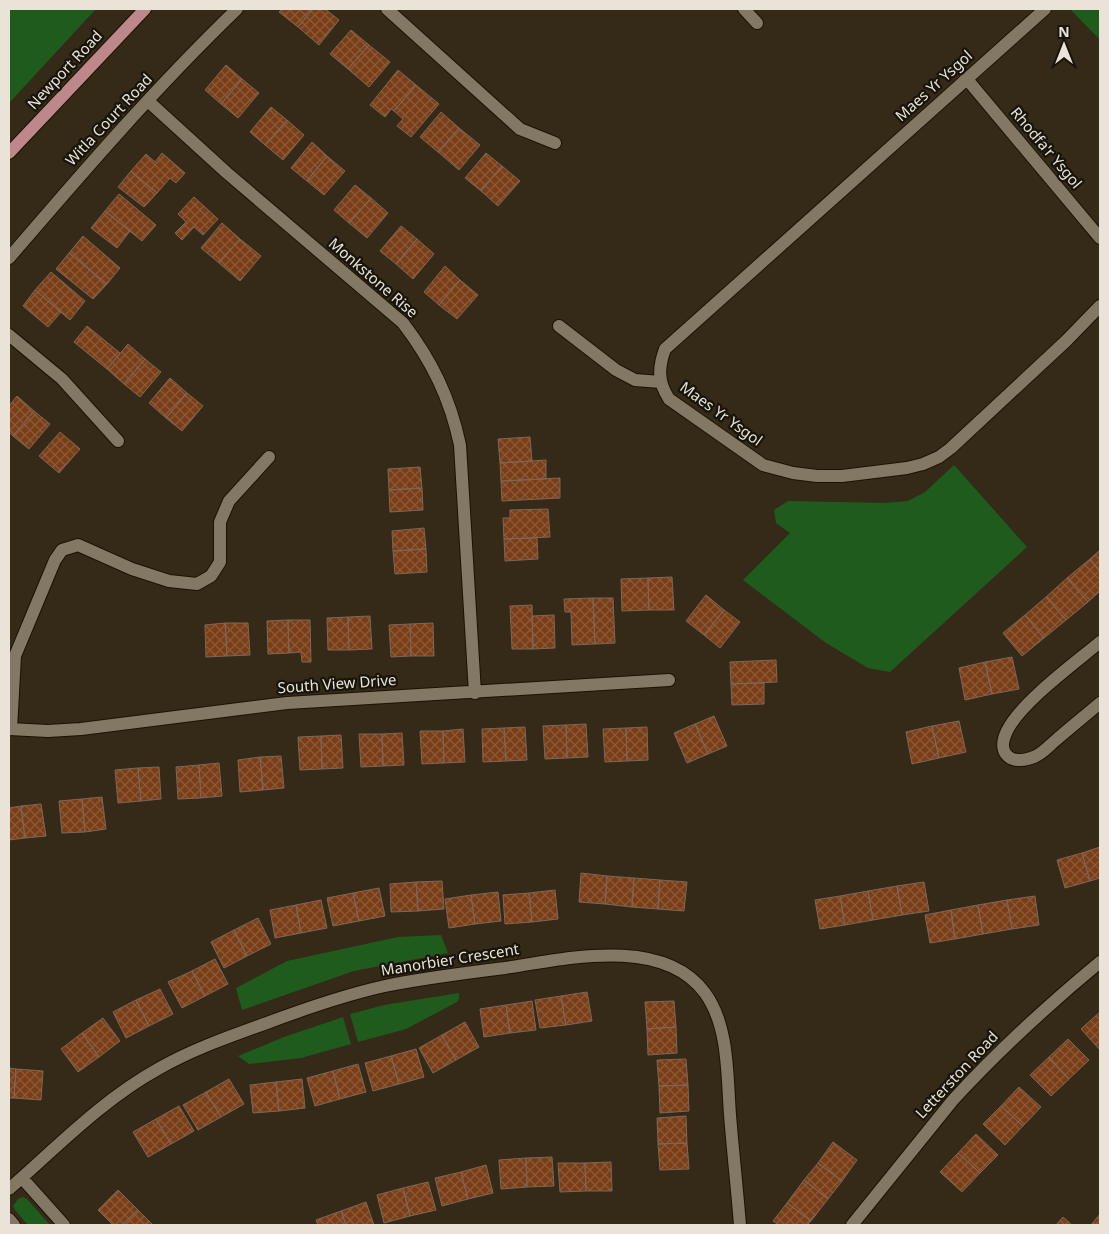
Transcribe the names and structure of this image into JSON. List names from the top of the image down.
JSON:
{
  "streets": {
    "main road": ["Newport Road"],
    "street": [
      "Maes Yr Ysgol",
      "Witla Court Road",
      "Rhodfa'r Ysgol",
      "Monkstone Rise",
      "South View Drive",
      "Manorbier Crescent",
      "Letterston Road"
    ]
  },
  "crossings": [
    ["Maes Yr Ysgol", "Rhodfa'r Ysgol"],
    ["Witla Court Road", "Monkstone Rise"],
    ["Monkstone Rise", "South View Drive"]
  ],
  "north": "top"
}
